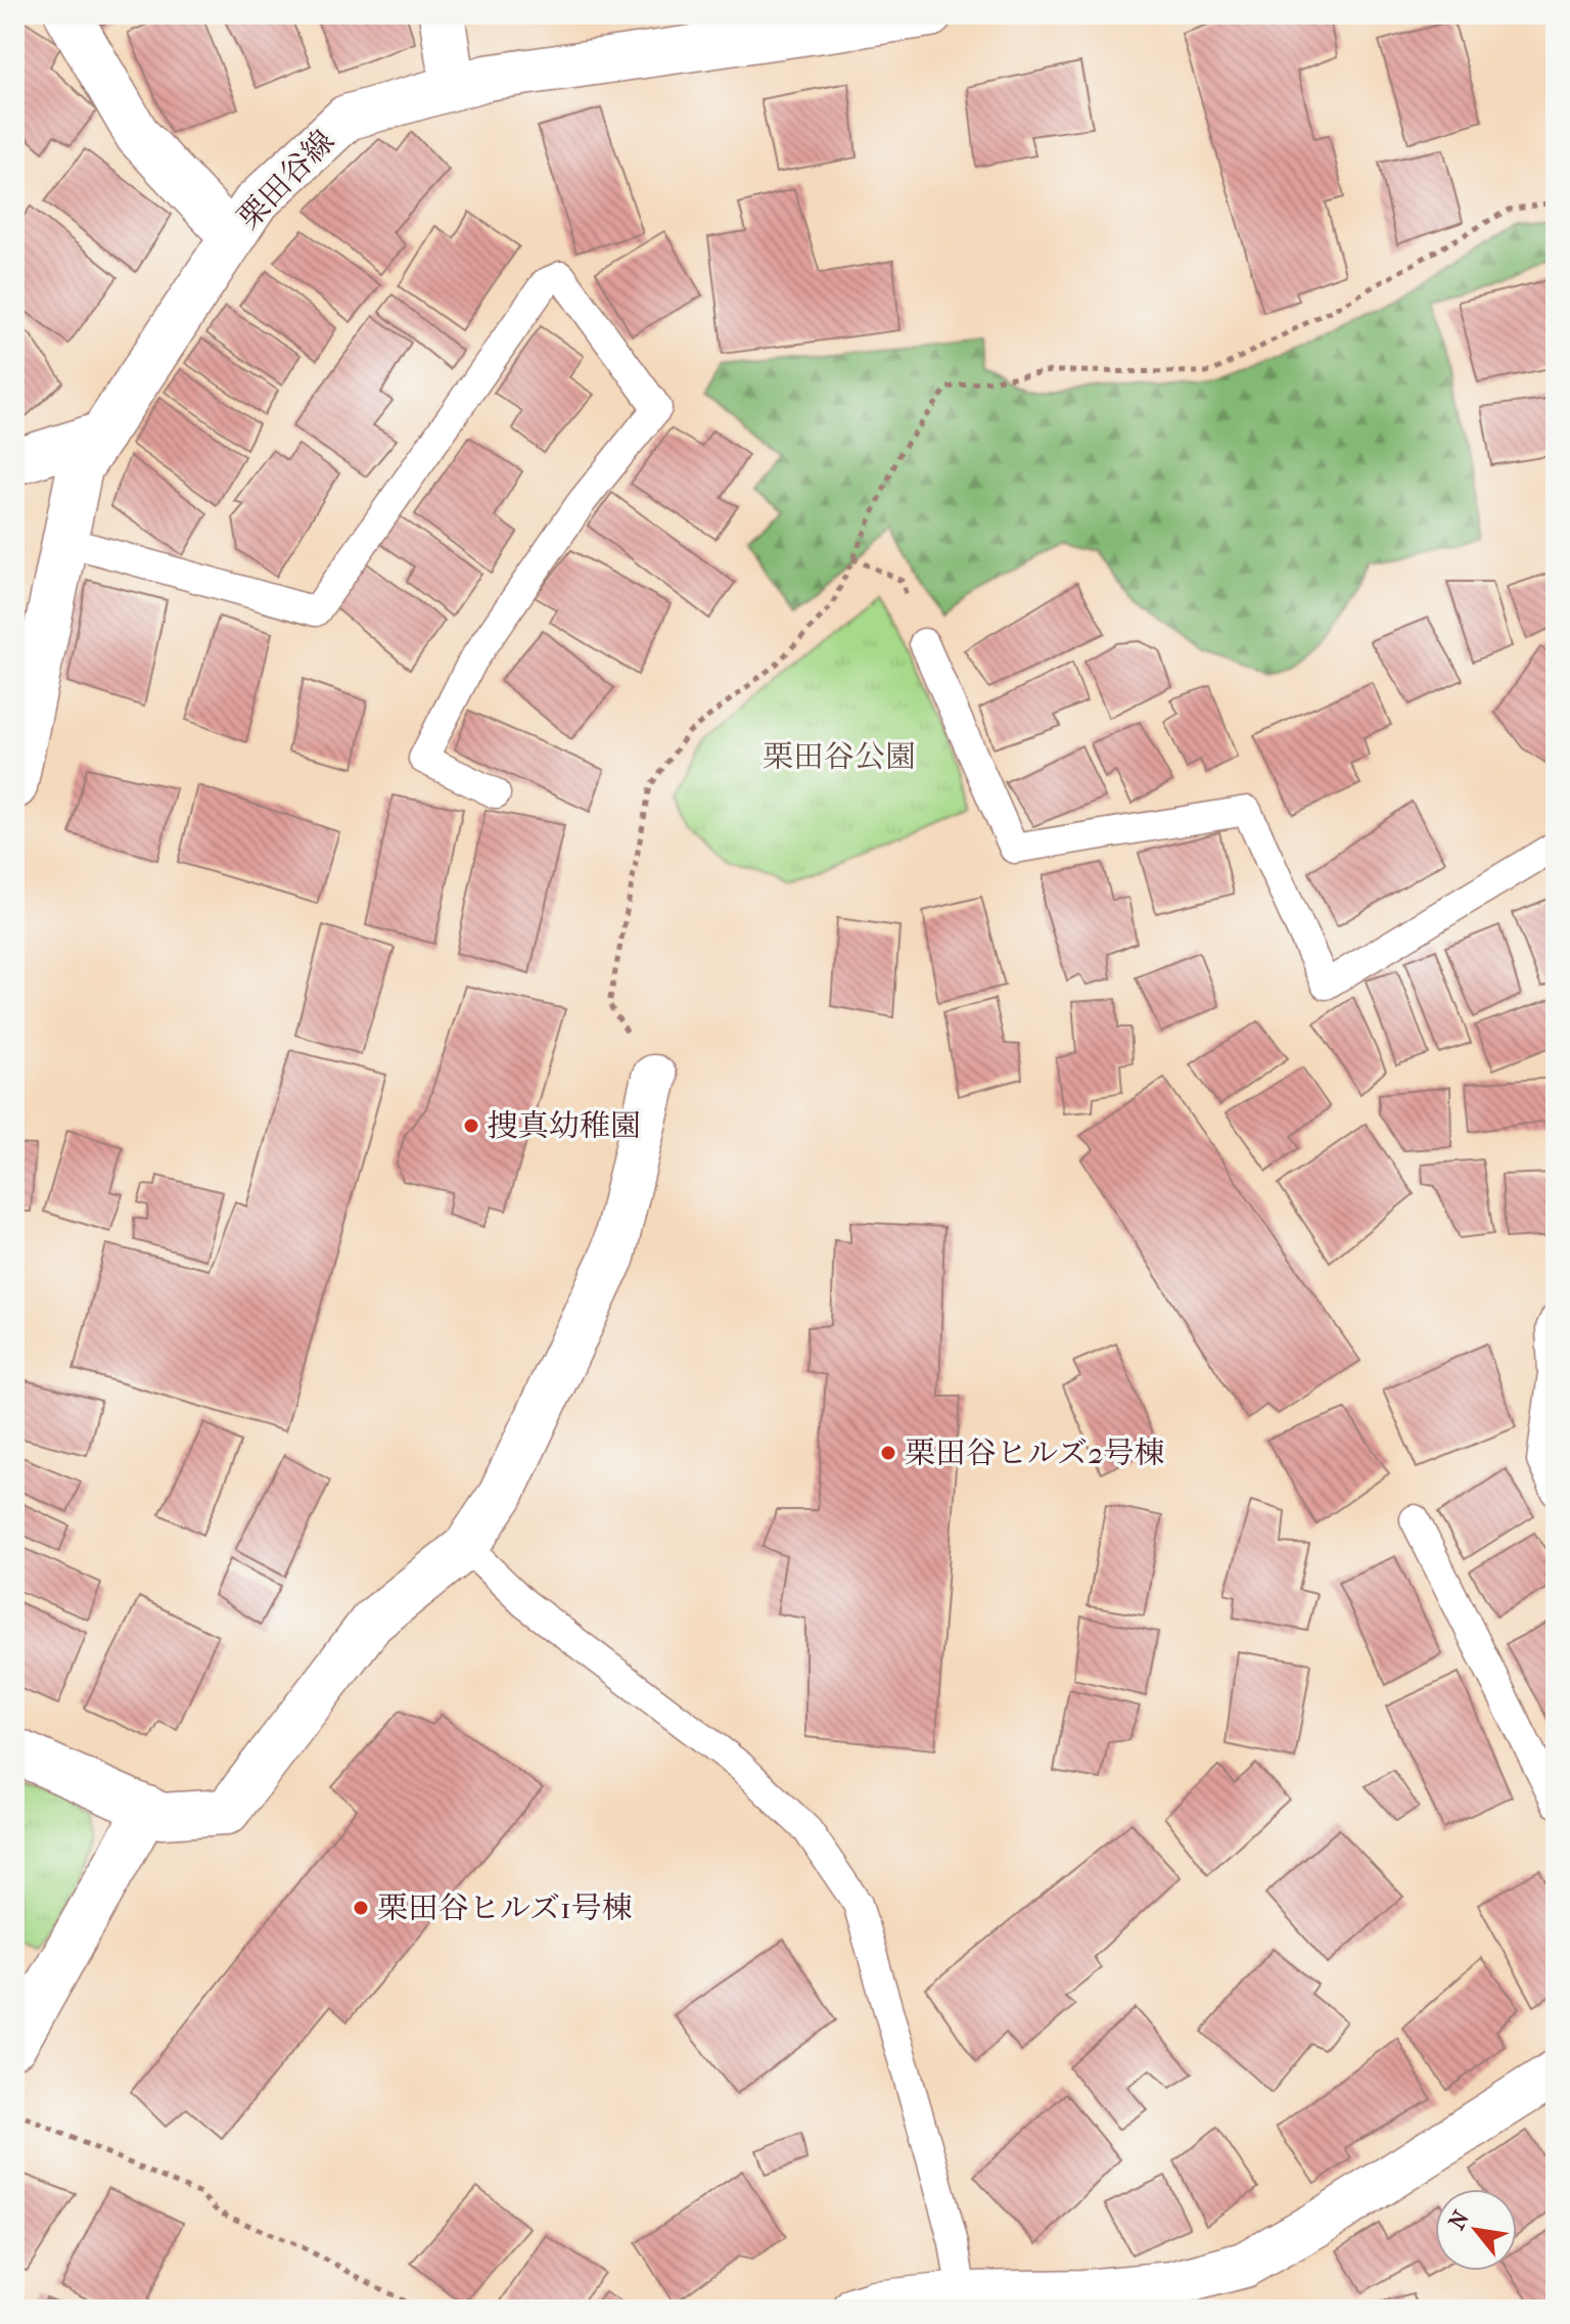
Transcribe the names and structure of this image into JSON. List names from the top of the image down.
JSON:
{
  "streets": {
    "street": ["栗田谷線"]
  },
  "parks": ["栗田谷公園"],
  "places": ["捜真幼稚園", "栗田谷ヒルズ2号棟", "栗田谷ヒルズ1号棟"],
  "north": "top left"
}
